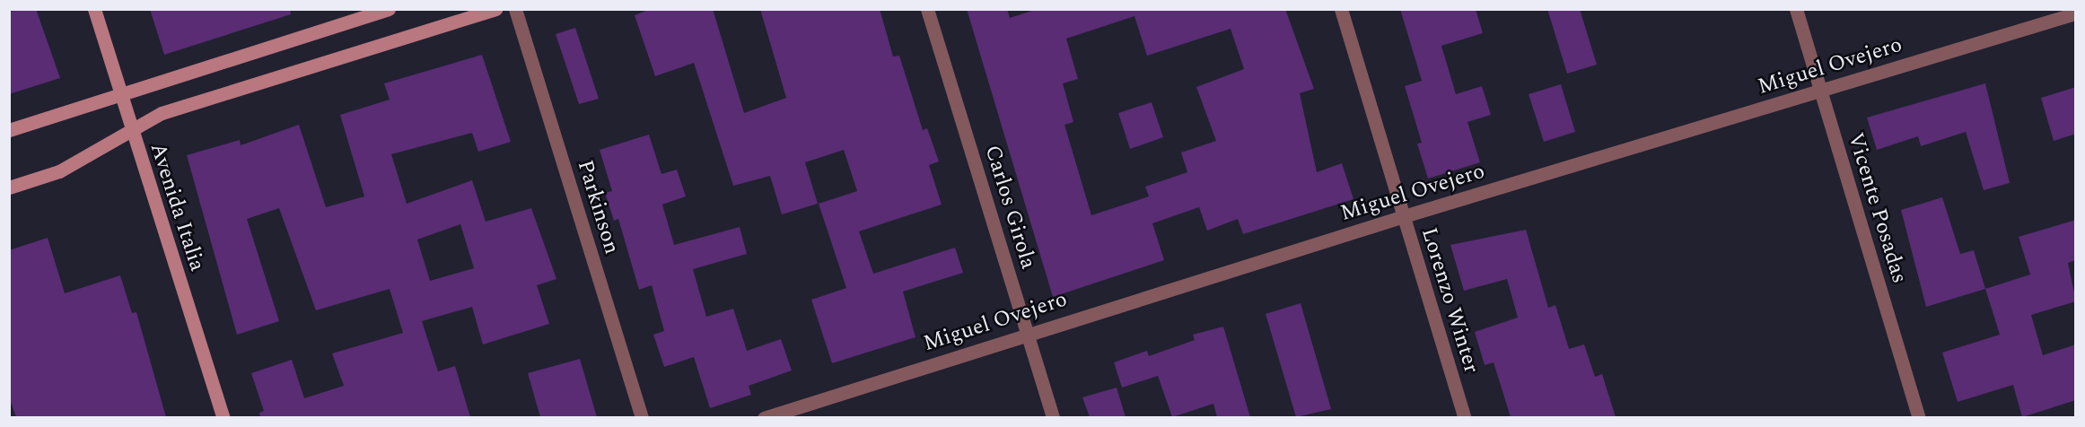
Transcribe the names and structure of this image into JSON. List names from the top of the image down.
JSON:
{
  "streets": {
    "main road": ["Avenida Italia"],
    "street": [
      "Miguel Ovejero",
      "Parkinson",
      "Carlos Girola",
      "Vicente Posadas",
      "Lorenzo Winter"
    ]
  },
  "crossings": [
    ["Miguel Ovejero", "Carlos Girola"],
    ["Miguel Ovejero", "Vicente Posadas"],
    ["Miguel Ovejero", "Lorenzo Winter"]
  ]
}
